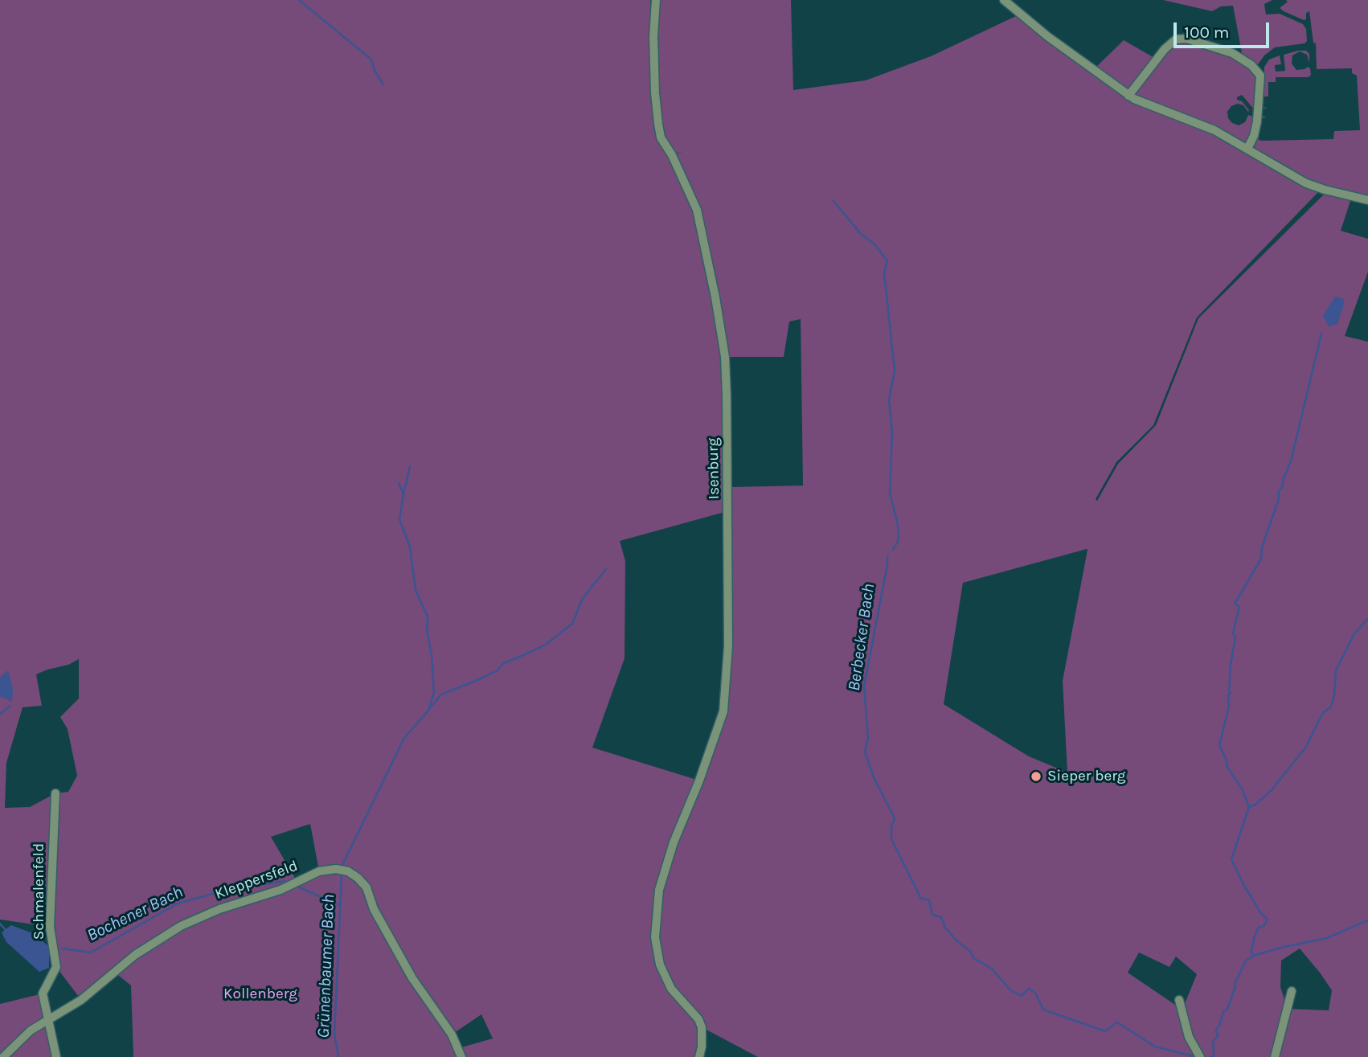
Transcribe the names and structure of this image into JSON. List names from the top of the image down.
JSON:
{
  "streets": {
    "street": ["Isenburg", "Kleppersfeld", "Schmalenfeld"]
  },
  "crossings": [
    ["Kleppersfeld", "Schmalenfeld"]
  ],
  "water": ["Berbecker Bach", "Bochener Bach", "Grünenbaumer Bach"],
  "parks": ["Kollenberg"],
  "places": ["Sieper berg"],
  "scale_bar": "100 m"
}
